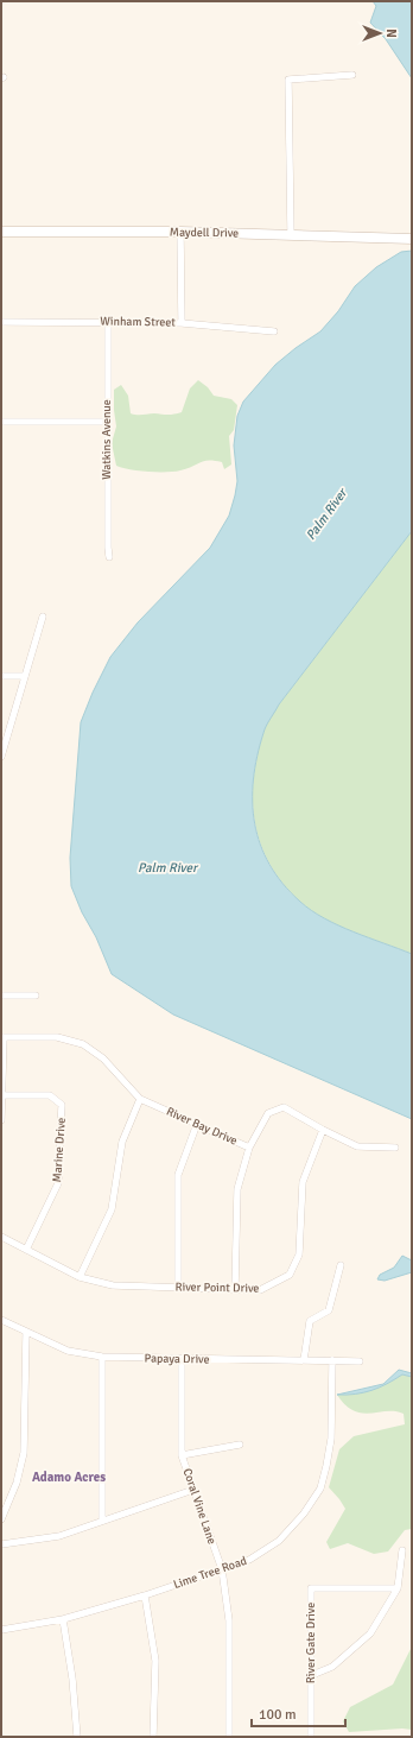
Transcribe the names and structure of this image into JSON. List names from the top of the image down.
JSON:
{
  "streets": {
    "street": [
      "Maydell Drive",
      "Winham Street",
      "Watkins Avenue",
      "River Bay Drive",
      "Marine Drive",
      "River Point Drive",
      "Papaya Drive",
      "Coral Vine Lane",
      "Lime Tree Road",
      "River Gate Drive"
    ]
  },
  "crossings": [
    ["Winham Street", "Watkins Avenue"],
    ["River Bay Drive", "River Point Drive"],
    ["Marine Drive", "River Point Drive"],
    ["Papaya Drive", "Coral Vine Lane"],
    ["Papaya Drive", "Lime Tree Road"],
    ["Coral Vine Lane", "Lime Tree Road"]
  ],
  "districts": ["Adamo Acres"],
  "water": ["Palm River"],
  "scale_bar": "100 m",
  "north": "right"
}
